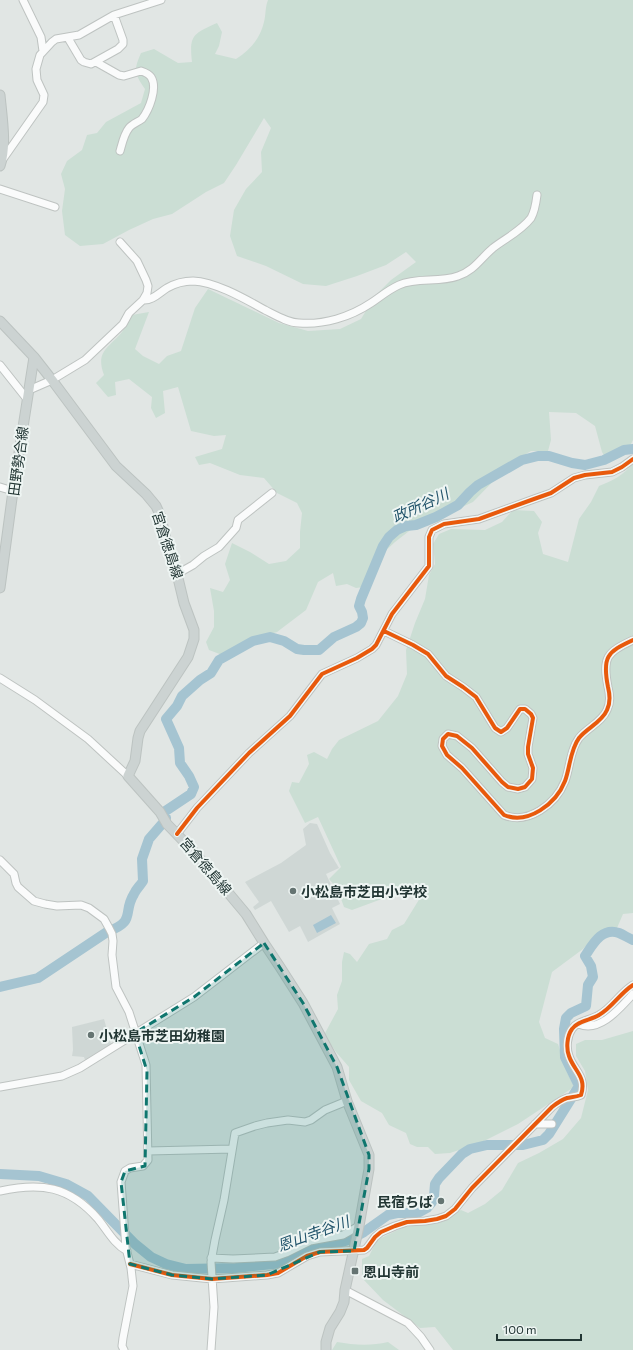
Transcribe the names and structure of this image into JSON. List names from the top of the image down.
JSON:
{
  "streets": {
    "main road": ["田野勢合線", "宮倉徳島線"]
  },
  "crossings": [
    ["田野勢合線", "宮倉徳島線"]
  ],
  "water": ["政所谷川", "恩山寺谷川"],
  "places": {
    "other": ["小松島市芝田小学校", "小松島市芝田幼稚園", "民宿ちば"],
    "transit": ["恩山寺前"]
  },
  "scale_bar": "100 m"
}
